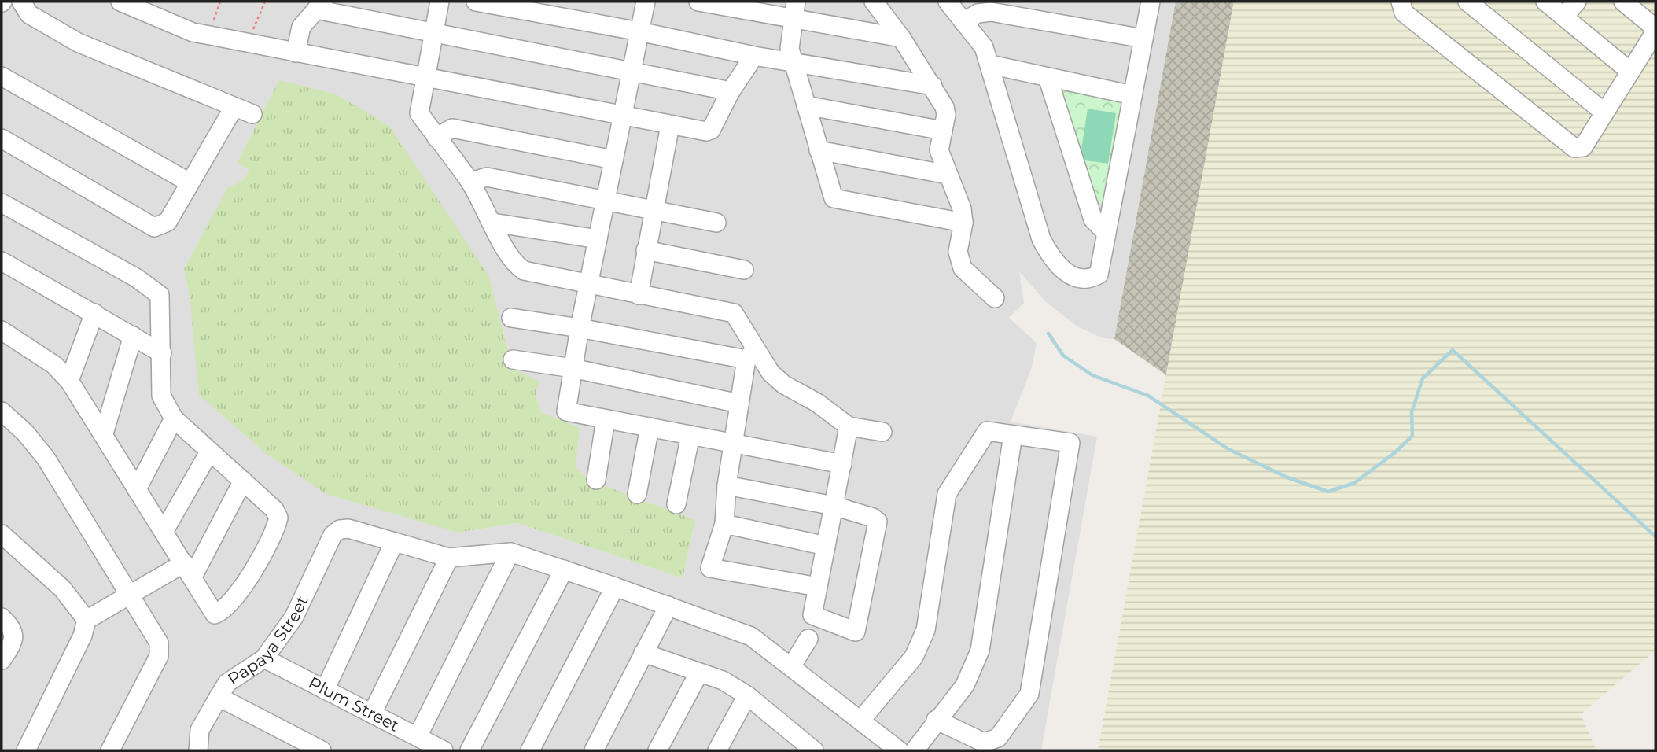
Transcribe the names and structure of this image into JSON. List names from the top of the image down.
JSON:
{
  "streets": {
    "street": ["Papaya Street", "Plum Street"]
  },
  "crossings": [
    ["Papaya Street", "Plum Street"]
  ]
}
